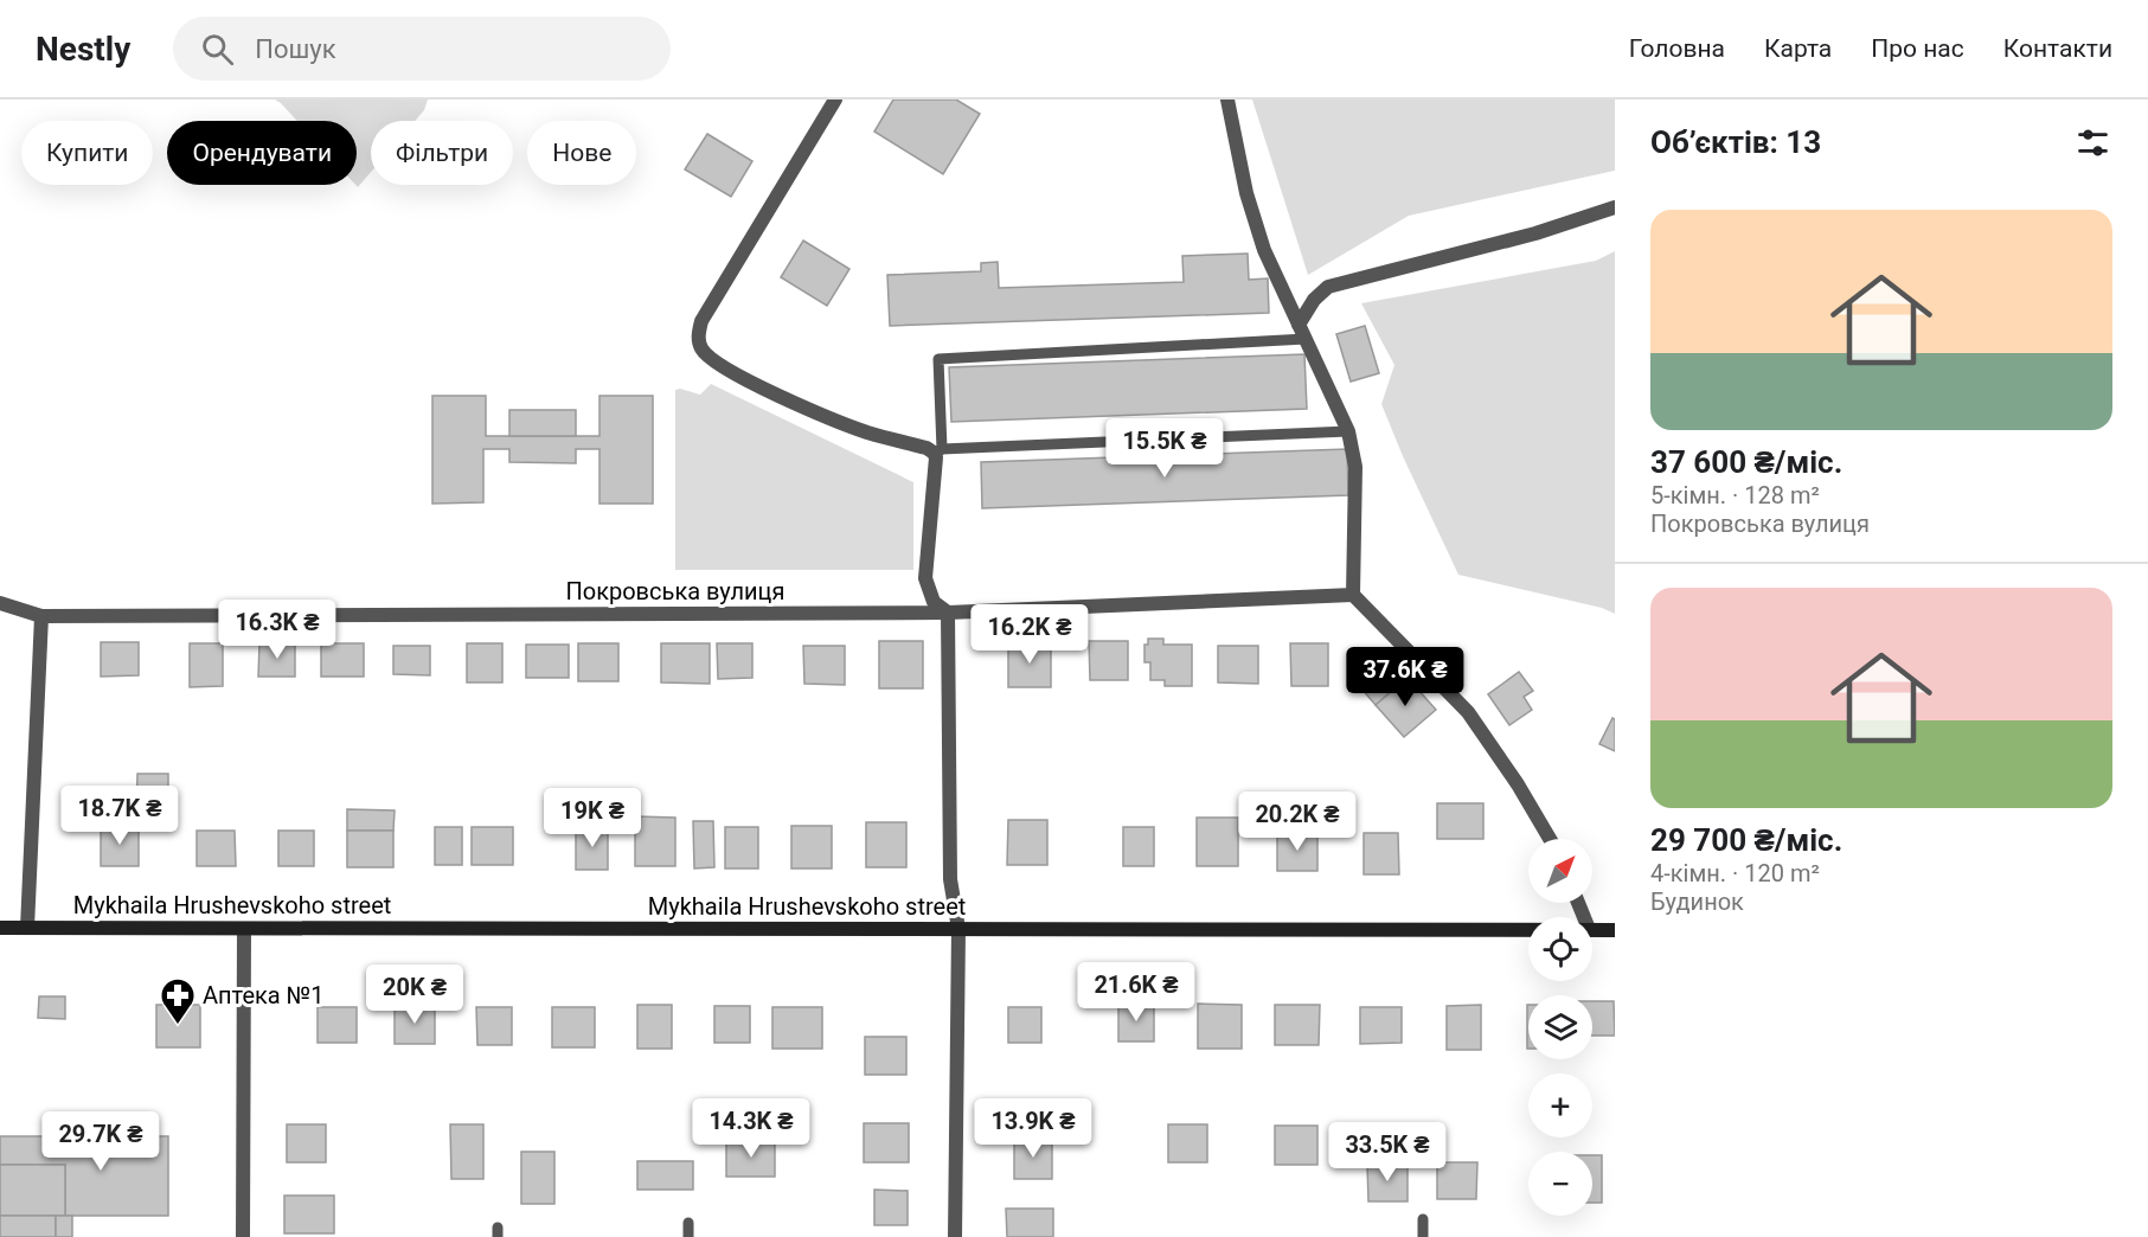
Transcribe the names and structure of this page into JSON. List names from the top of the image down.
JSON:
{
  "streets": {
    "street": ["Покровська вулиця", "Mykhaila Hrushevskoho street"]
  },
  "places": {
    "pharmacy": ["Аптека №1"]
  },
  "north": "top right",
  "page": {
    "header": "Nestly",
    "search": "Пошук",
    "nav": [
      "Головна",
      "Карта",
      "Про нас",
      "Контакти"
    ],
    "heading": "Об’єктів: 13",
    "chip": [
      "Купити",
      "Орендувати",
      "Фільтри",
      "Нове"
    ],
    "list": [
      {
        "name": "37 600 ₴/міс.",
        "note": "5-кімн. · 128 m² · Покровська вулиця"
      },
      {
        "name": "29 700 ₴/міс.",
        "note": "4-кімн. · 120 m² · Будинок"
      }
    ],
    "price": [
      "15.5K ₴",
      "16.3K ₴",
      "16.2K ₴",
      "37.6K ₴",
      "18.7K ₴",
      "19K ₴",
      "20.2K ₴",
      "21.6K ₴",
      "20K ₴",
      "14.3K ₴",
      "13.9K ₴",
      "29.7K ₴",
      "33.5K ₴"
    ],
    "map_buttons": ["+", "−"]
  }
}
